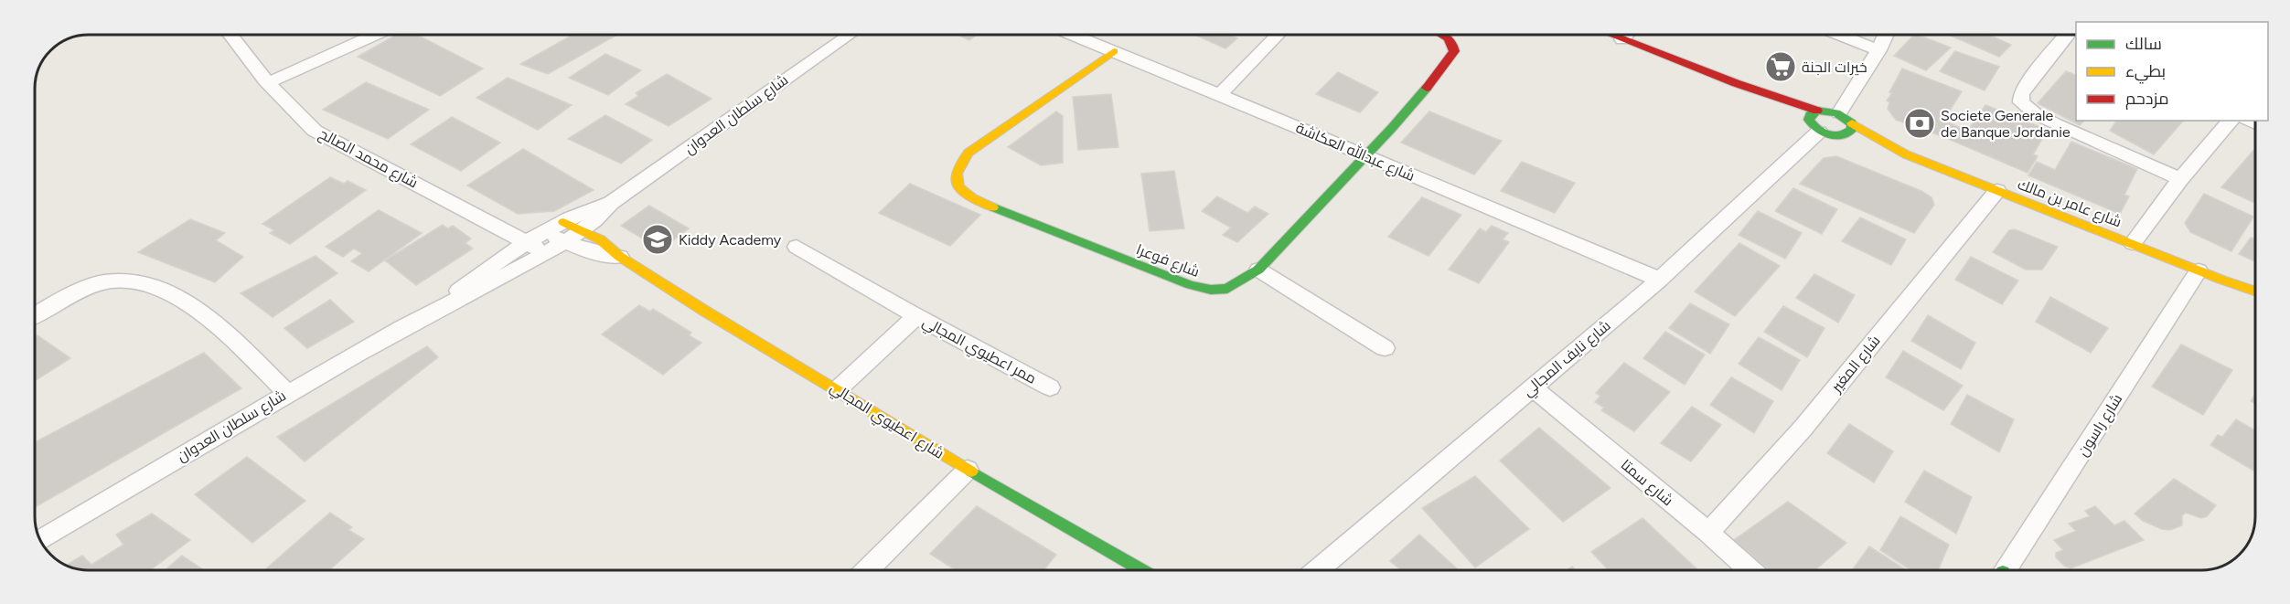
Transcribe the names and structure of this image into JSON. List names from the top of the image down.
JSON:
{
  "streets": {
    "street": [
      "شارع سلطان العدوان",
      "شارع عبدالله العكاشة",
      "شارع محمد الصالح",
      "شارع عامر بن مالك",
      "شارع فوعرا",
      "ممر اعطيوي المجالي",
      "شارع نايف المجالي",
      "شارع المغير",
      "شارع اعطيوي المجالي",
      "شارع راسون",
      "شارع سمتا"
    ]
  },
  "crossings": [
    ["شارع سلطان العدوان", "شارع محمد الصالح"],
    ["شارع سلطان العدوان", "شارع اعطيوي المجالي"],
    ["شارع عبدالله العكاشة", "شارع فوعرا"],
    ["شارع عبدالله العكاشة", "شارع نايف المجالي"],
    ["شارع عامر بن مالك", "شارع نايف المجالي"],
    ["شارع عامر بن مالك", "شارع المغير"],
    ["شارع عامر بن مالك", "شارع راسون"],
    ["ممر اعطيوي المجالي", "شارع اعطيوي المجالي"],
    ["شارع نايف المجالي", "شارع سمتا"],
    ["شارع المغير", "شارع سمتا"]
  ],
  "places": {
    "supermarket": ["خيرات الجنة"],
    "bank": ["Societe Generale de Banque Jordanie"],
    "school or university": ["Kiddy Academy"]
  },
  "legend": ["سالك", "بطيء", "مزدحم"]
}
